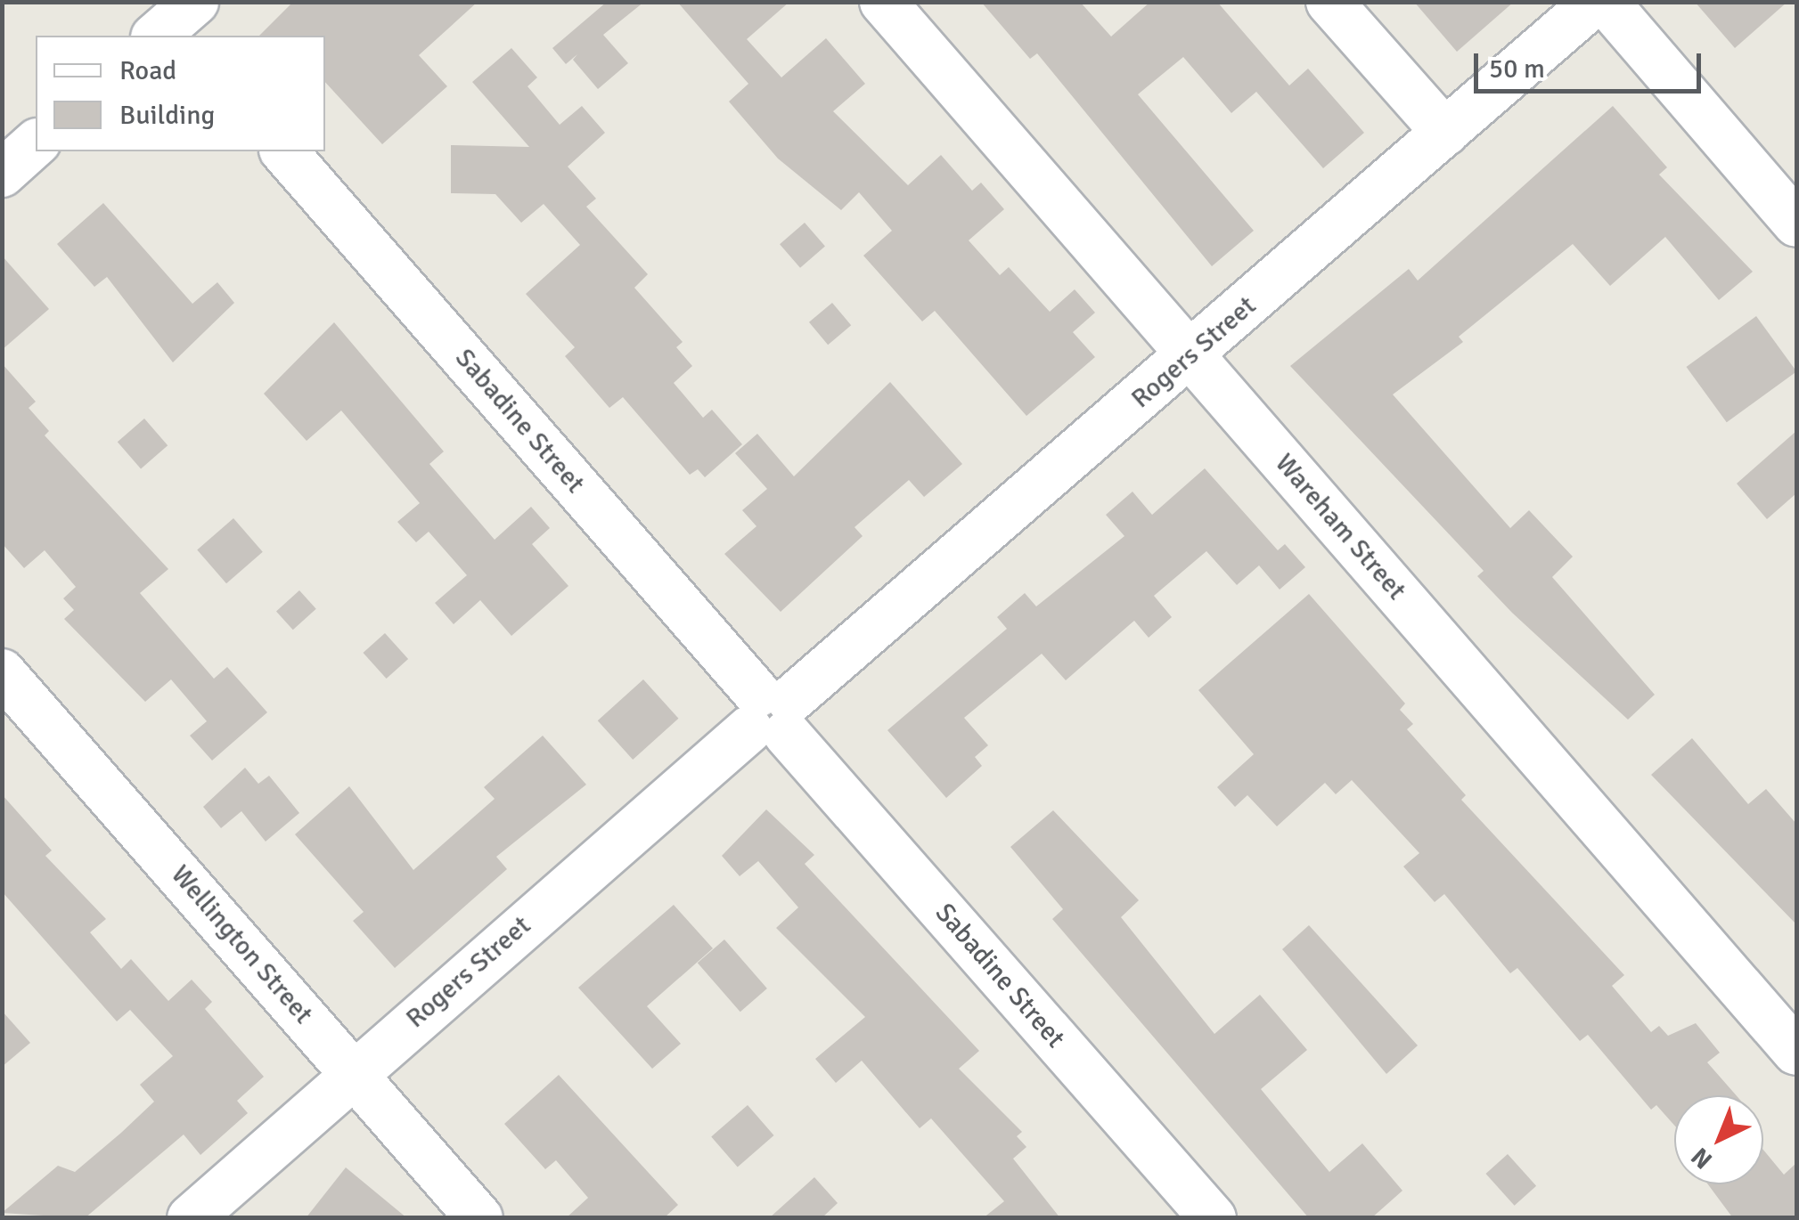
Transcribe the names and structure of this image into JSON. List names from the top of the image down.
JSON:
{
  "streets": {
    "street": [
      "Rogers Street",
      "Sabadine Street",
      "Wareham Street",
      "Wellington Street"
    ]
  },
  "crossings": [
    ["Rogers Street", "Sabadine Street"],
    ["Rogers Street", "Wareham Street"],
    ["Rogers Street", "Wellington Street"]
  ],
  "legend": ["Road", "Building"],
  "scale_bar": "50 m",
  "north": "bottom left"
}
